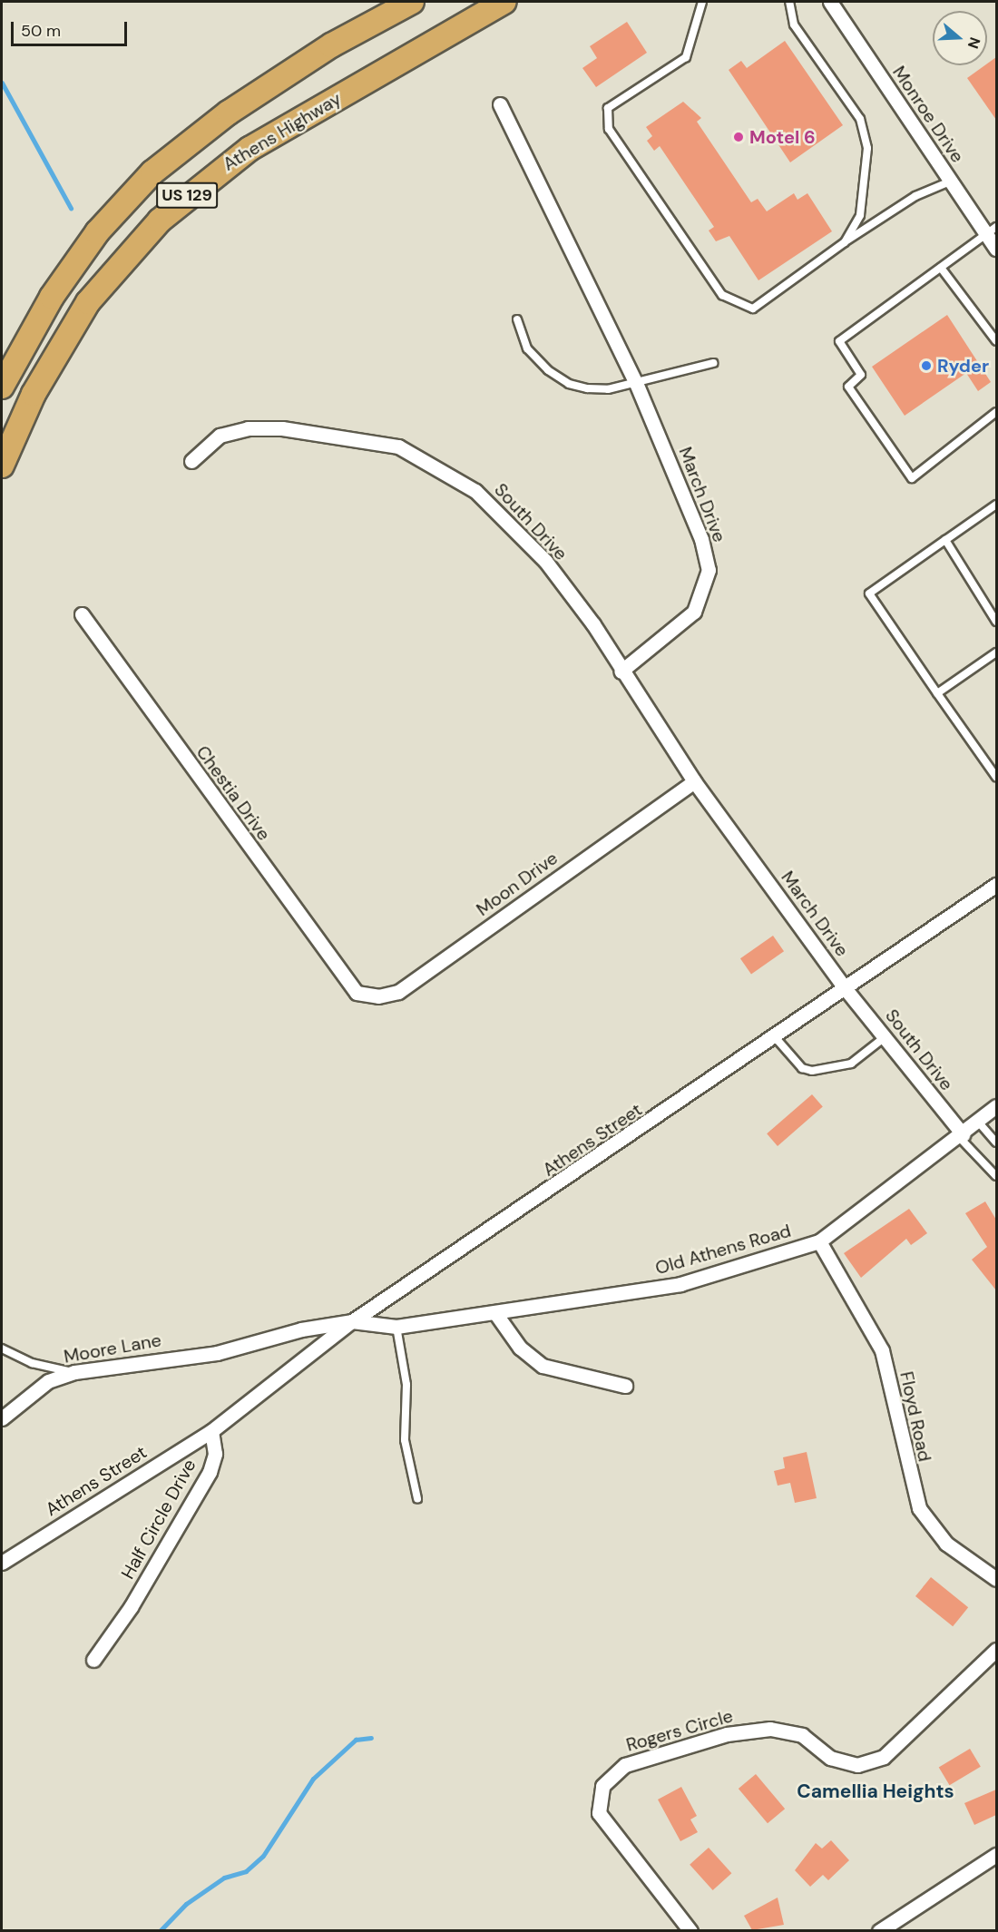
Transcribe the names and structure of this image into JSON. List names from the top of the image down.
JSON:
{
  "streets": {
    "highway": ["Athens Highway", "US 129"],
    "street": [
      "Monroe Drive",
      "March Drive",
      "South Drive",
      "Chestia Drive",
      "Moon Drive",
      "Athens Street",
      "Old Athens Road",
      "Moore Lane",
      "Floyd Road",
      "Half Circle Drive",
      "Rogers Circle"
    ]
  },
  "crossings": [
    ["March Drive", "South Drive"],
    ["March Drive", "Moon Drive"],
    ["March Drive", "Athens Street"],
    ["South Drive", "Athens Street"],
    ["South Drive", "Old Athens Road"],
    ["Chestia Drive", "Moon Drive"],
    ["Athens Street", "Old Athens Road"],
    ["Athens Street", "Moore Lane"],
    ["Athens Street", "Half Circle Drive"],
    ["Old Athens Road", "Floyd Road"]
  ],
  "districts": ["Camellia Heights"],
  "places": ["Motel 6", "Ryder"],
  "scale_bar": "50 m",
  "north": "right"
}
